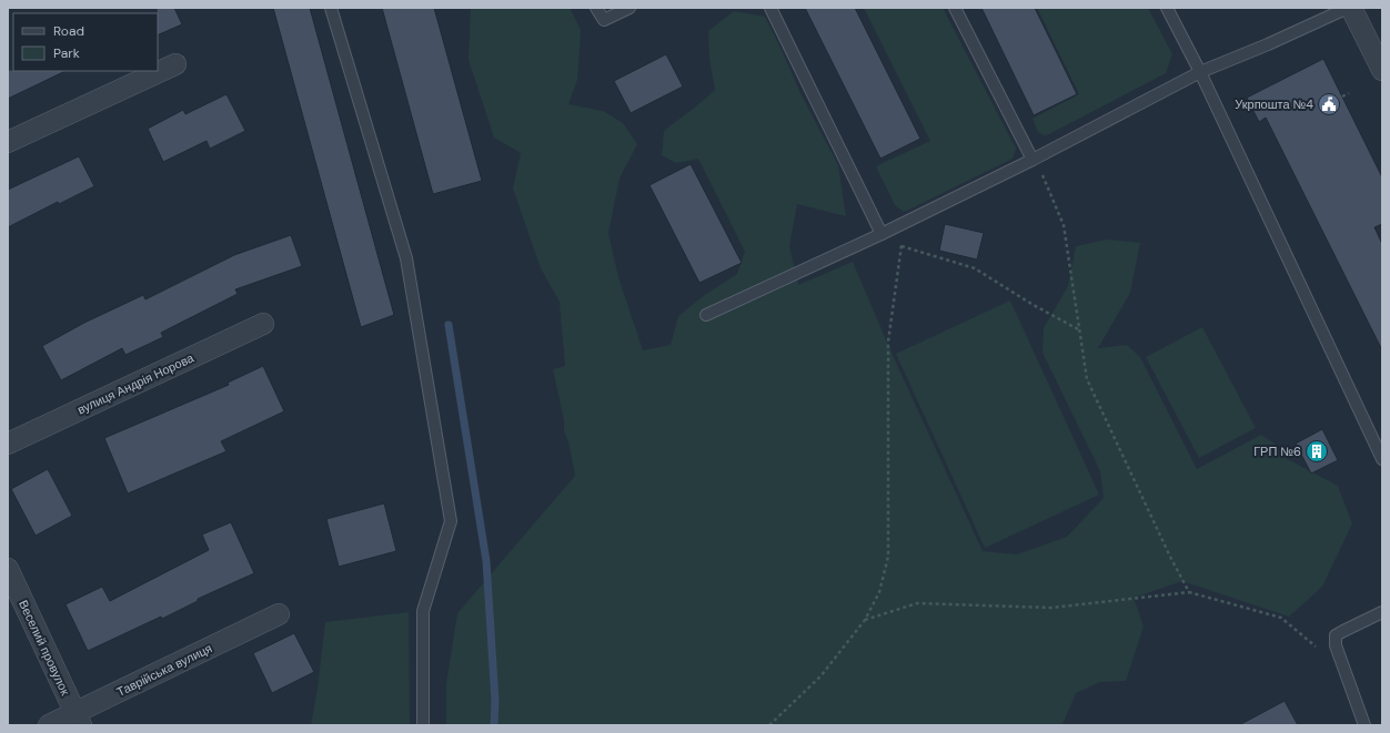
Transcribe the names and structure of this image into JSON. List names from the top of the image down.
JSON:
{
  "streets": {
    "street": ["вулиця Андрія Норова", "Веселий провулок", "Таврійська вулиця"]
  },
  "crossings": [
    ["Веселий провулок", "Таврійська вулиця"]
  ],
  "places": {
    "public building": ["Укрпошта №4"],
    "building": ["ГРП №6"]
  },
  "legend": ["Road", "Park"]
}
